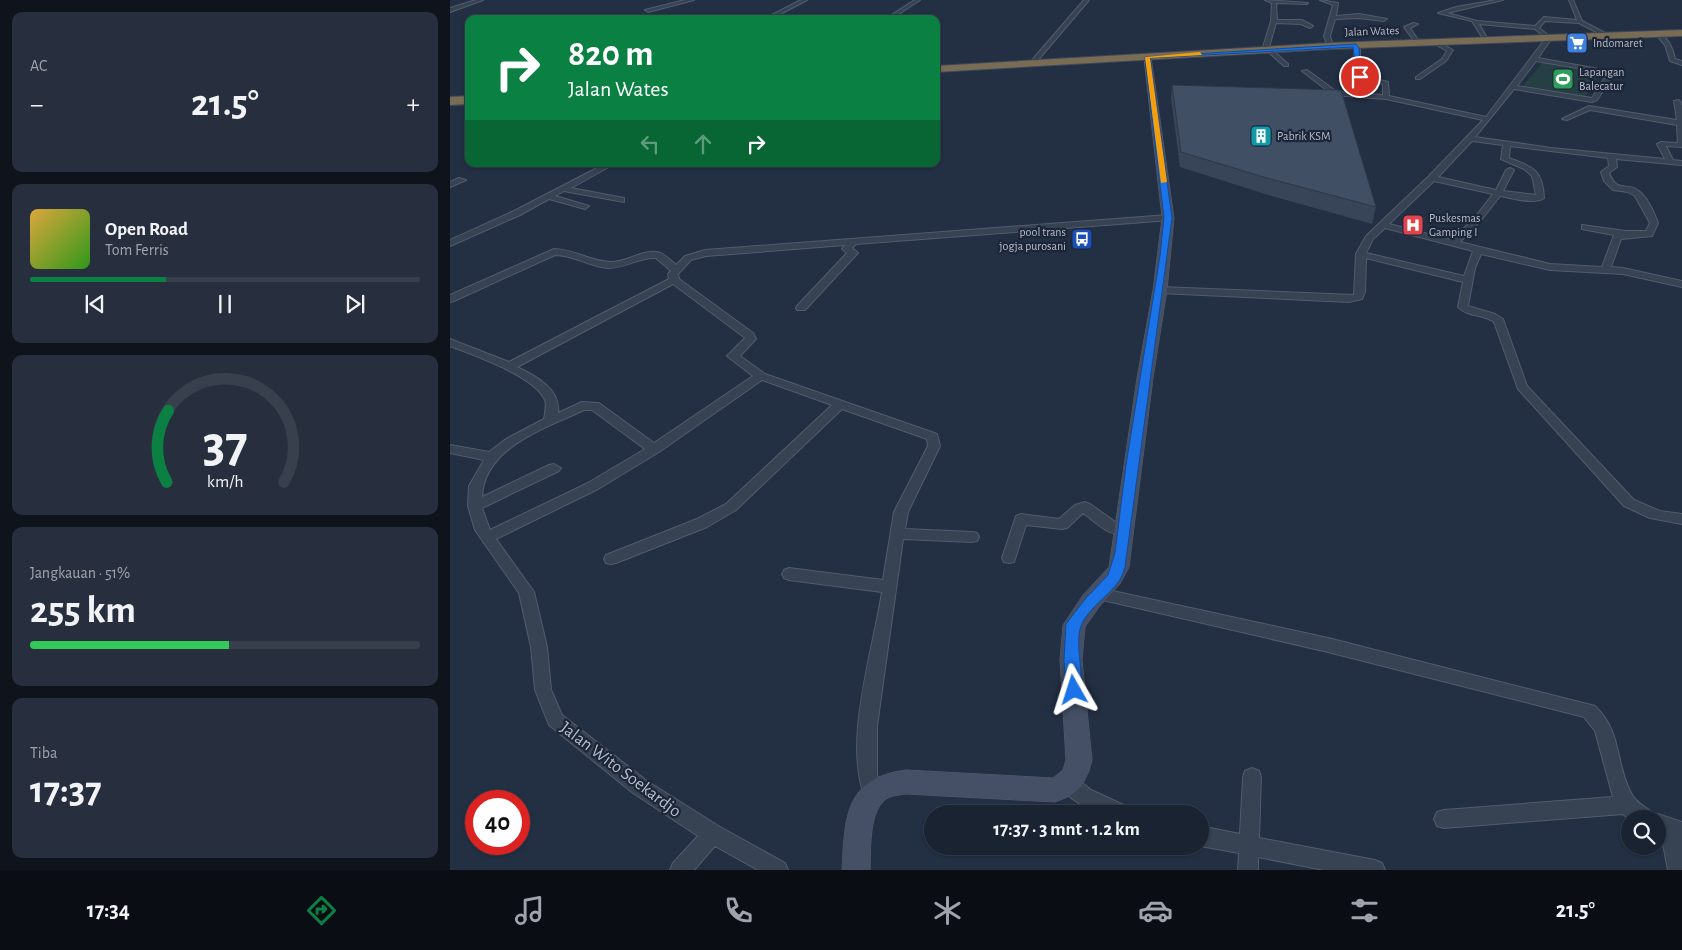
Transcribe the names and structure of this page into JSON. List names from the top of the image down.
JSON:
{
  "streets": {
    "highway": ["Jalan Wates"],
    "street": ["Jalan Wito Soekardjo"]
  },
  "places": {
    "supermarket": ["Indomaret"],
    "sports": ["Lapangan Balecatur"],
    "building": ["Pabrik KSM"],
    "hospital": ["Puskesmas Gamping I"],
    "bus stop": ["pool trans jogja purosani"]
  },
  "page": {
    "tile": [
      "AC",
      ["Jangkauan · 51%", "255 km"],
      ["Tiba", "17:37"]
    ],
    "turn": ["820 m", "Jalan Wates"],
    "heat": ["−", "21.5°", "+"],
    "song": ["Open Road", "Tom Ferris"],
    "limit": "40",
    "trip": "17:37 · 3 mnt · 1.2 km",
    "tabs": ["17:34", "21.5°"],
    "gauge": ["37", "km/h"]
  }
}
